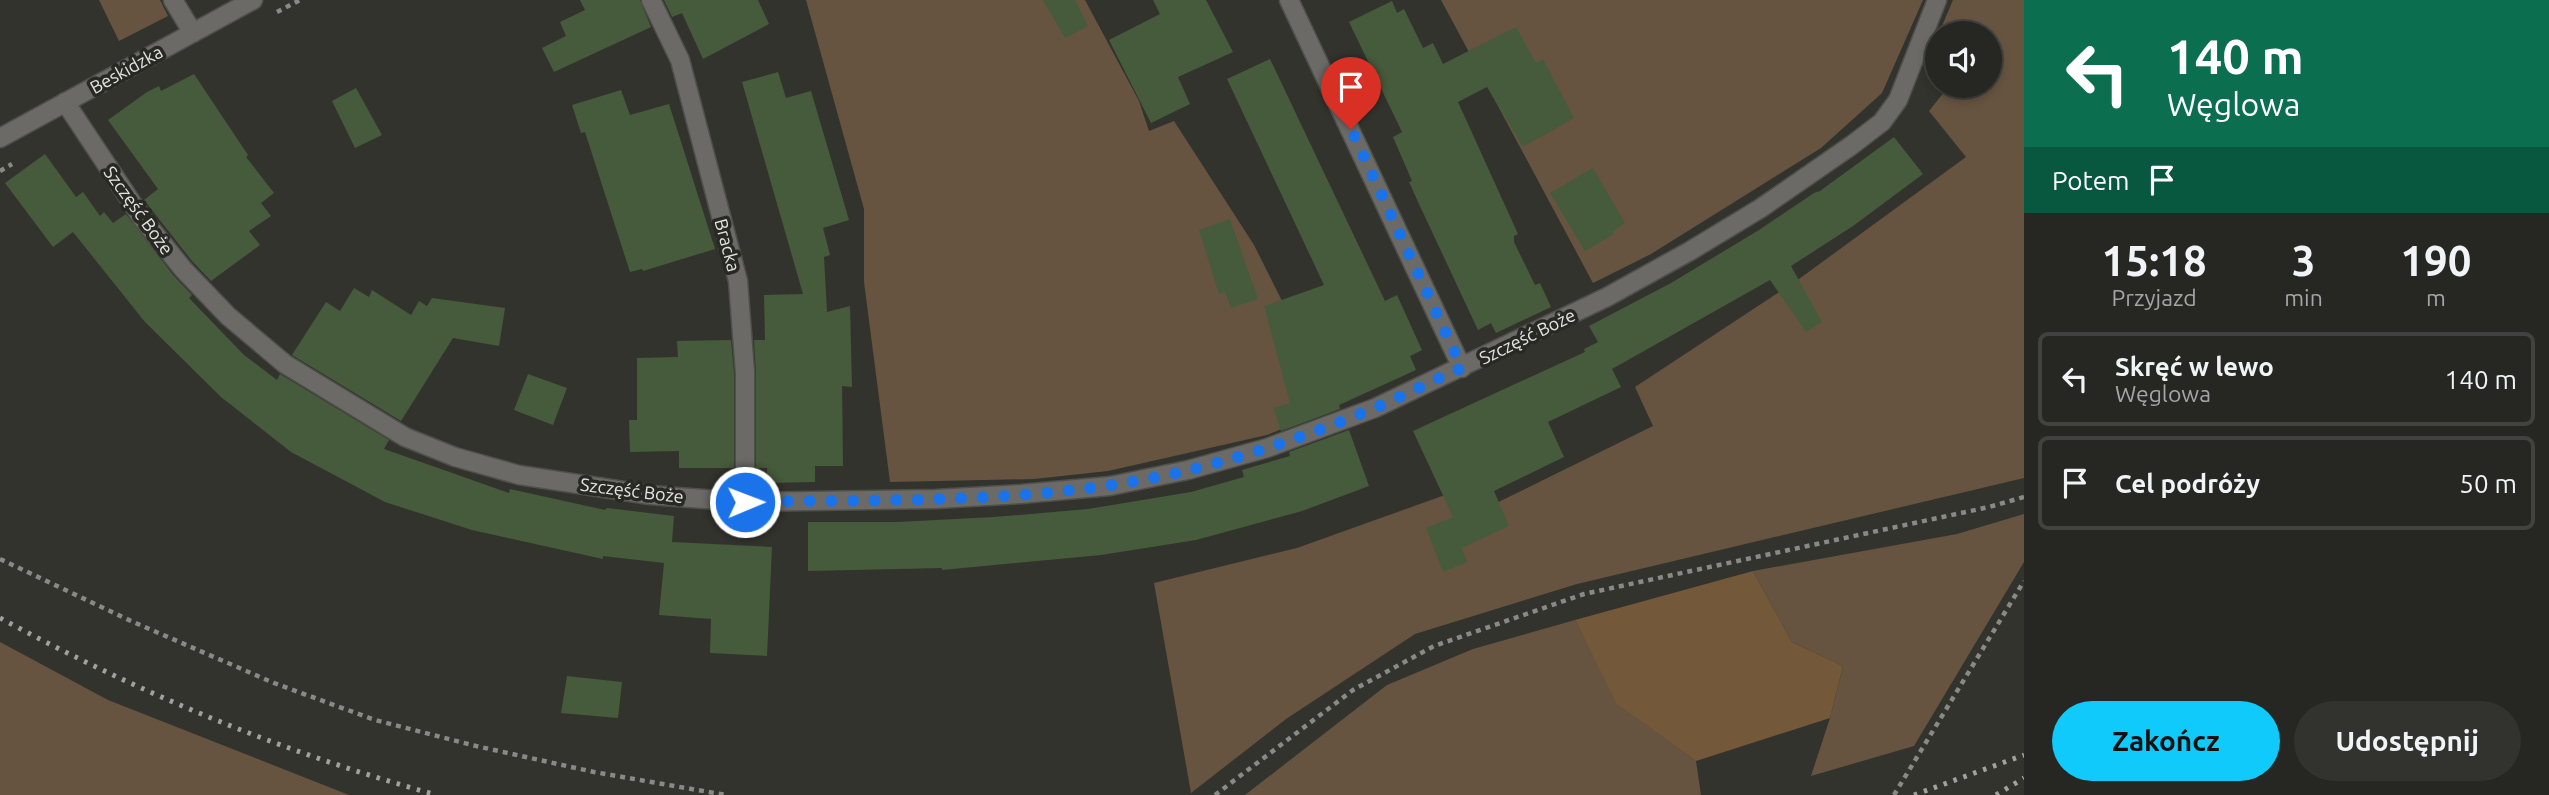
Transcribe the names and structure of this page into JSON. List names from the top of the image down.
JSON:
{
  "streets": {
    "street": ["Beskidzka", "Szczęść Boże", "Bracka"]
  },
  "crossings": [
    ["Beskidzka", "Szczęść Boże"],
    ["Szczęść Boże", "Bracka"]
  ],
  "page": {
    "turn": ["140 m", "Węglowa"],
    "then": "Potem",
    "eta": [
      "15:18",
      "Przyjazd",
      "3",
      "min",
      "190",
      "m"
    ],
    "list": [
      {
        "name": "Skręć w lewo",
        "note": "Węglowa",
        "value": "140 m"
      },
      {
        "name": "Cel podróży",
        "value": "50 m"
      }
    ],
    "buttons": ["Zakończ", "Udostępnij"]
  }
}
